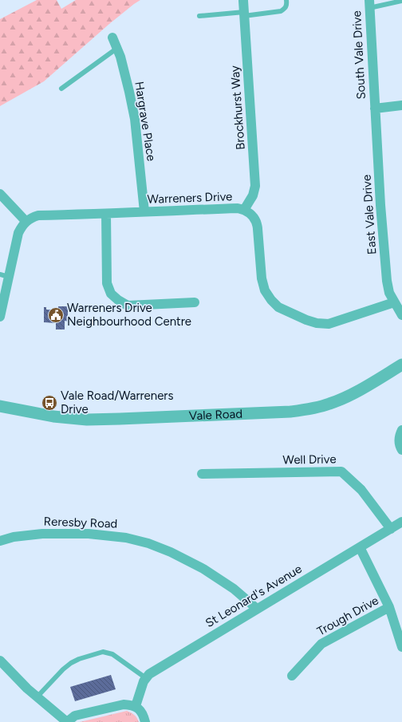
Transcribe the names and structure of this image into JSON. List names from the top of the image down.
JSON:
{
  "streets": {
    "street": [
      "South Vale Drive",
      "Brockhurst Way",
      "Hargrave Place",
      "Warreners Drive",
      "East Vale Drive",
      "Vale Road",
      "Well Drive",
      "Reresby Road",
      "St Leonard's Avenue",
      "Trough Drive"
    ]
  },
  "crossings": [
    ["South Vale Drive", "East Vale Drive"],
    ["Brockhurst Way", "Warreners Drive"],
    ["Hargrave Place", "Warreners Drive"],
    ["Warreners Drive", "East Vale Drive"],
    ["Well Drive", "St Leonard's Avenue"],
    ["Reresby Road", "St Leonard's Avenue"]
  ],
  "places": {
    "public building": ["Warreners Drive Neighbourhood Centre"],
    "bus stop": ["Vale Road/Warreners Drive"]
  }
}
